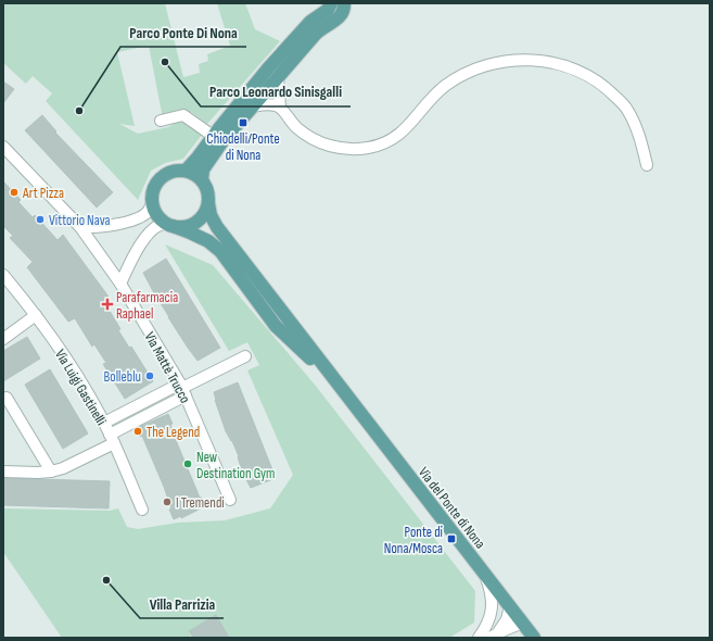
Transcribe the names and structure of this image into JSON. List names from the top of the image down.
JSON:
{
  "streets": {
    "main road": ["Via del Ponte di Nona"],
    "street": ["Via Mattè Trucco", "Via Luigi Gastinelli"]
  },
  "places": {
    "other": [
      "Parco Leonardo Sinisgalli",
      "Parco Ponte Di Nona",
      "Art Pizza",
      "Vittorio Nava",
      "Bolleblu",
      "The Legend",
      "New Destination Gym",
      "I Tremendi",
      "Villa Parrizia"
    ],
    "transit": ["Chiodelli/Ponte di Nona", "Ponte di Nona/Mosca"],
    "health": ["Parafarmacia Raphael"]
  }
}
